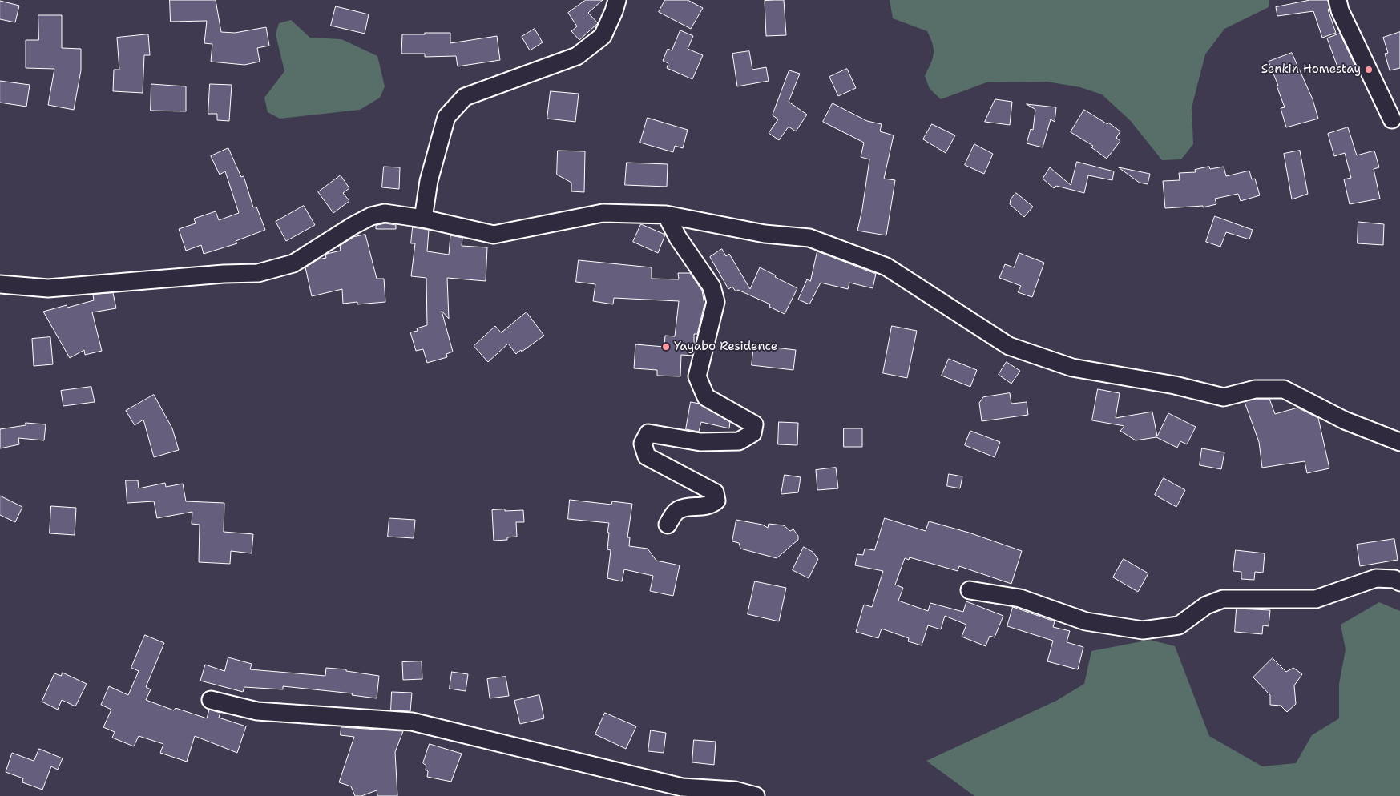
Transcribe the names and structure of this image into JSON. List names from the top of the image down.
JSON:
{
  "places": ["Senkin Homestay", "Yayabo Residence"]
}
